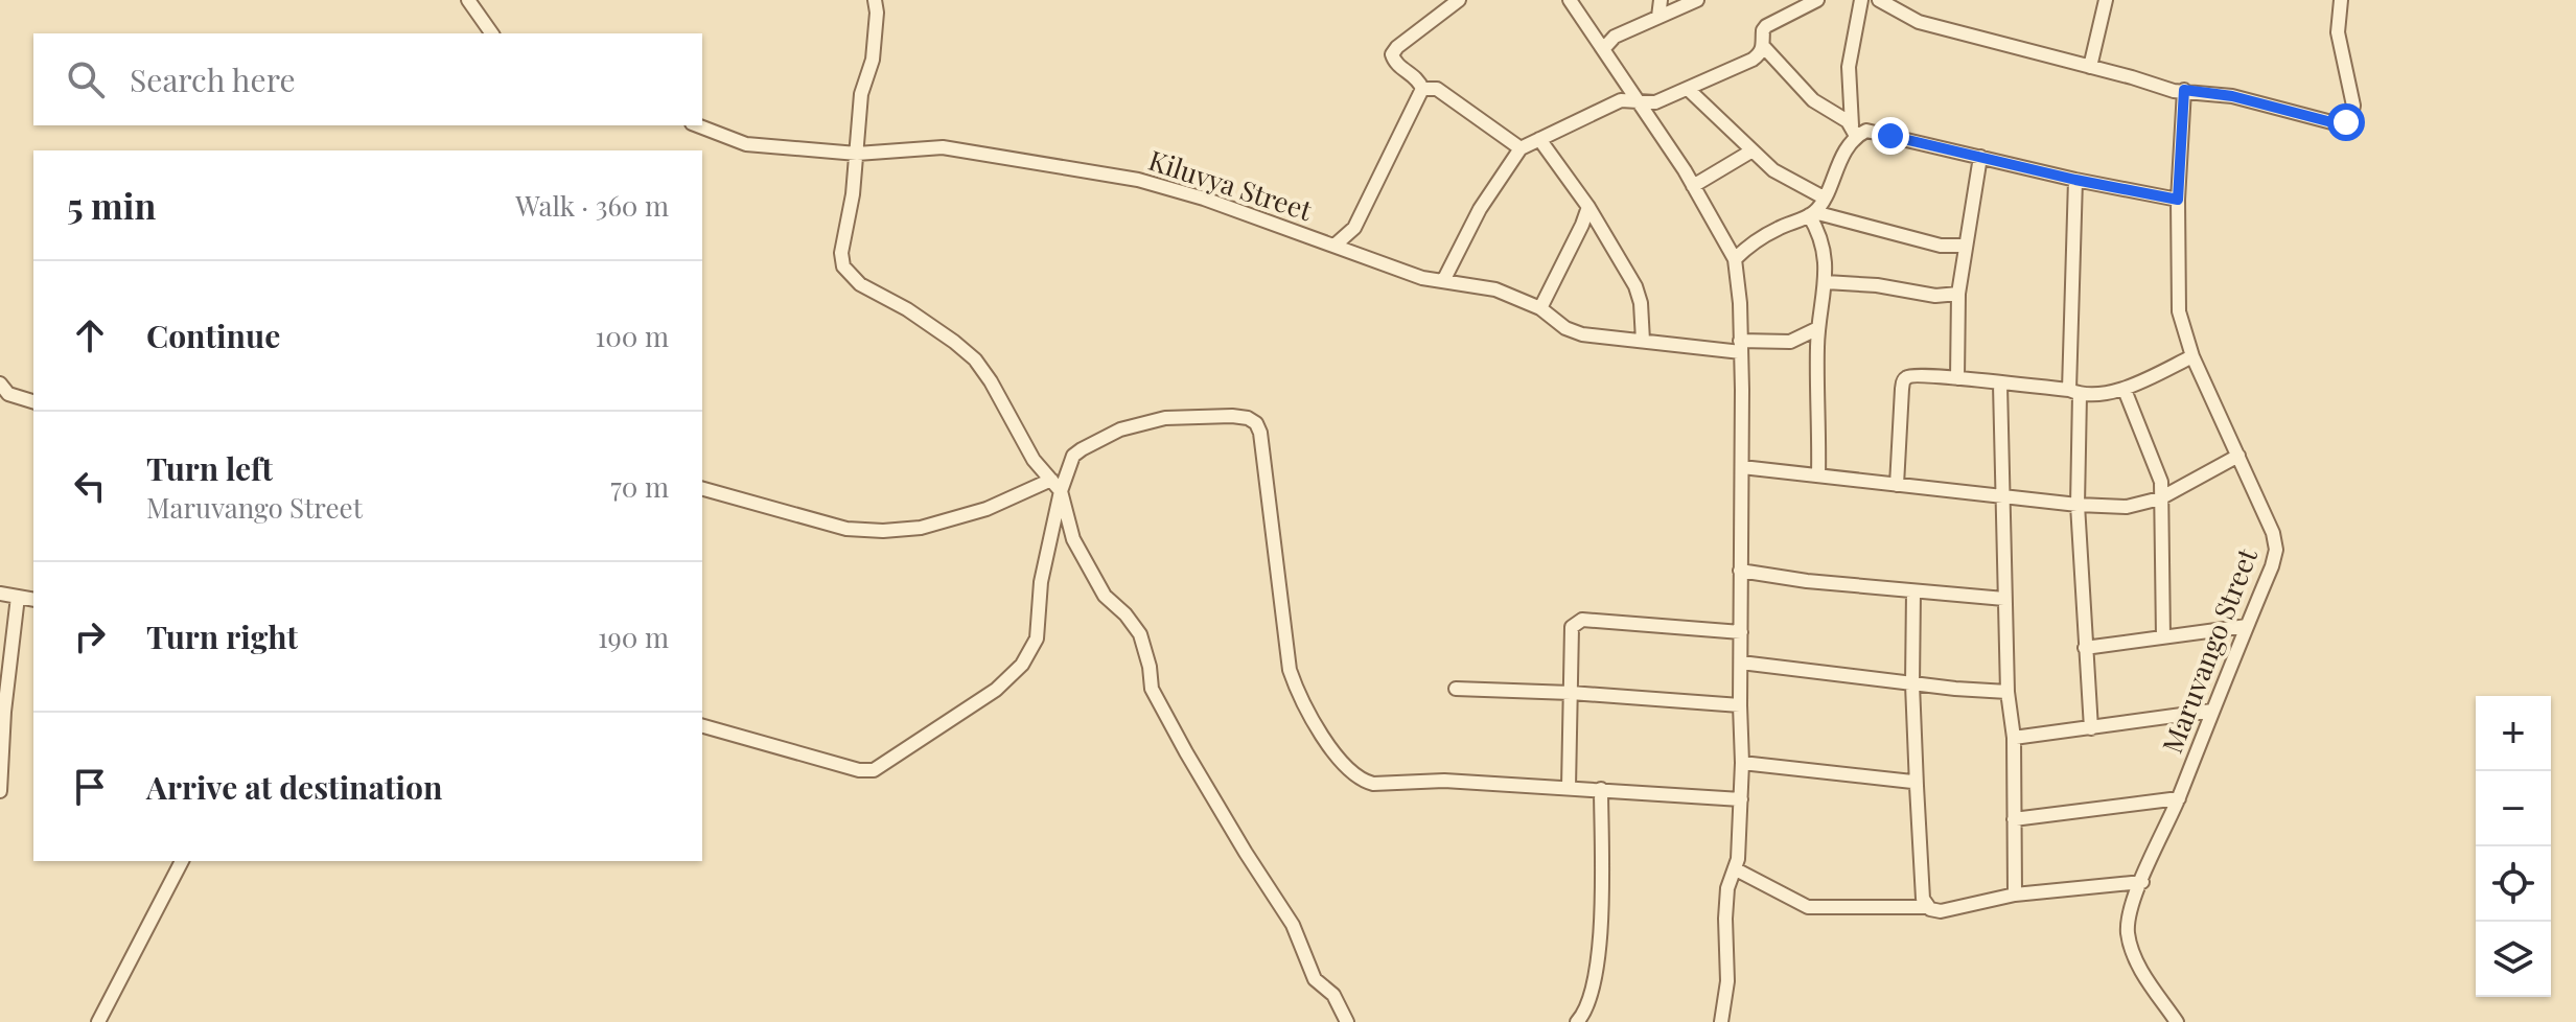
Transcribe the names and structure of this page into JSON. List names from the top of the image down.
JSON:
{
  "streets": {
    "street": ["Kiluvya Street", "Maruvango Street"]
  },
  "page": {
    "search": "Search here",
    "heading": ["5 min", "Walk · 360 m"],
    "list": [
      ["Continue", "100 m"],
      ["Turn left", "Maruvango Street", "70 m"],
      ["Turn right", "190 m"],
      "Arrive at destination"
    ],
    "map_buttons": ["+", "−"]
  }
}
